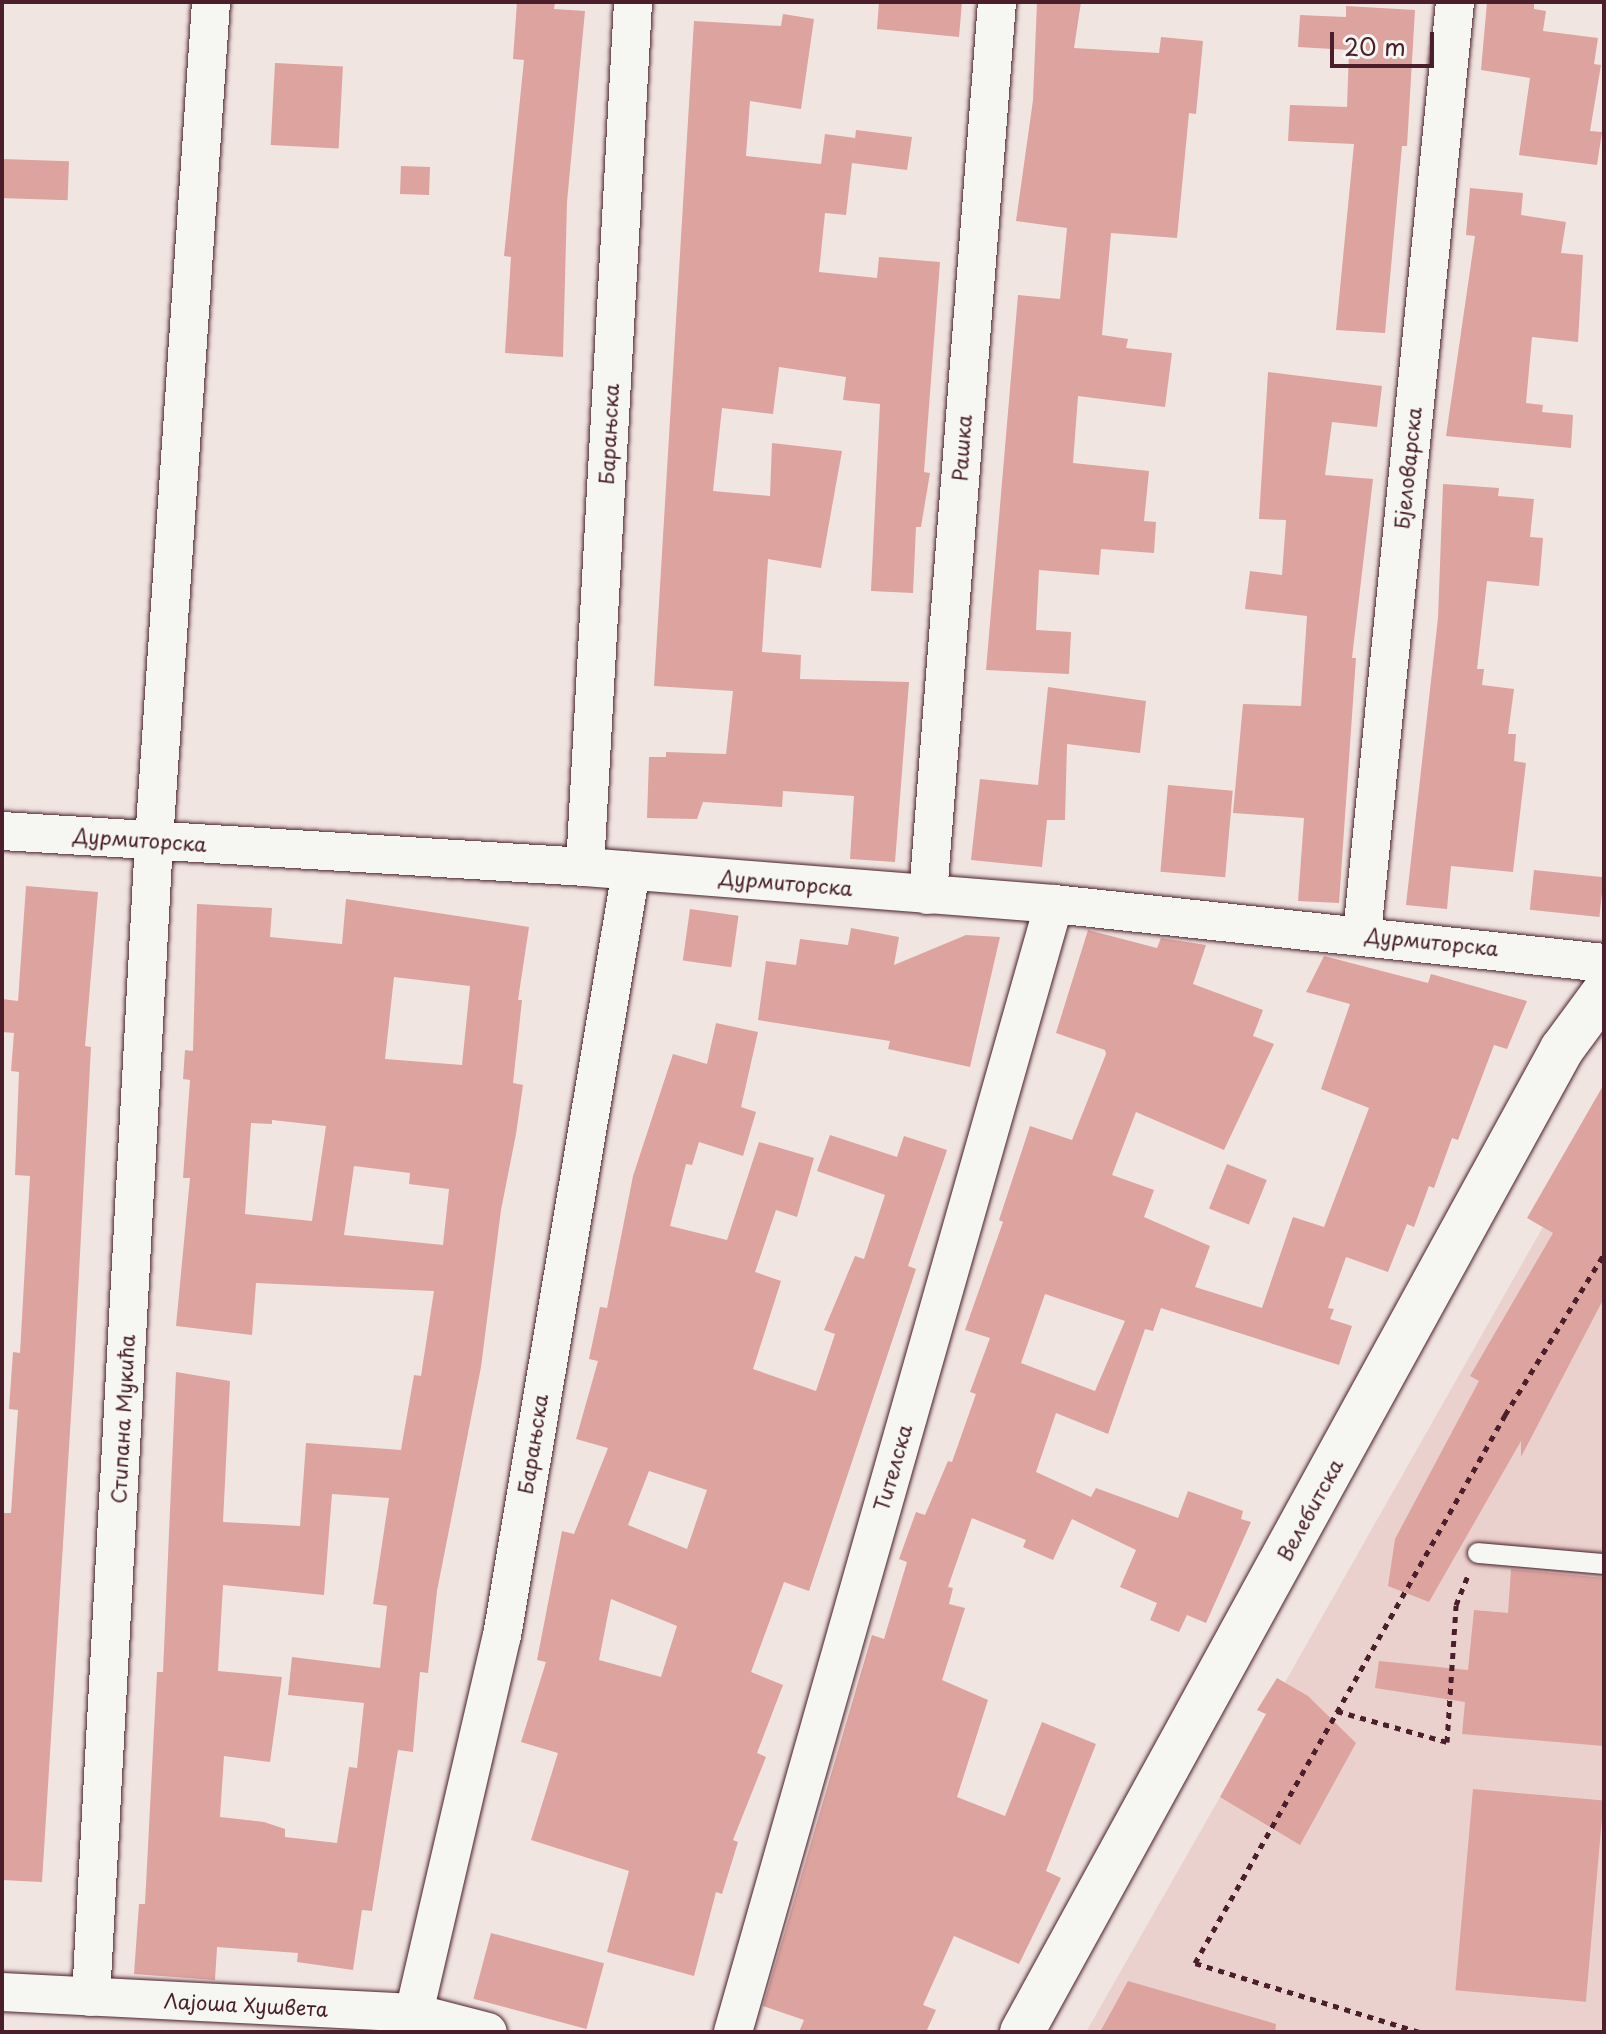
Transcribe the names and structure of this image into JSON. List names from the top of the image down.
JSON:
{
  "streets": {
    "street": [
      "Барањска",
      "Рашка",
      "Бјеловарска",
      "Дурмиторска",
      "Стипана Мукића",
      "Тителска",
      "Велебитска",
      "Лајоша Хушвета"
    ]
  },
  "crossings": [
    ["Барањска", "Дурмиторска"],
    ["Барањска", "Лајоша Хушвета"],
    ["Рашка", "Дурмиторска"],
    ["Бјеловарска", "Дурмиторска"],
    ["Дурмиторска", "Стипана Мукића"],
    ["Дурмиторска", "Тителска"],
    ["Дурмиторска", "Велебитска"],
    ["Стипана Мукића", "Лајоша Хушвета"]
  ],
  "scale_bar": "20 m"
}
